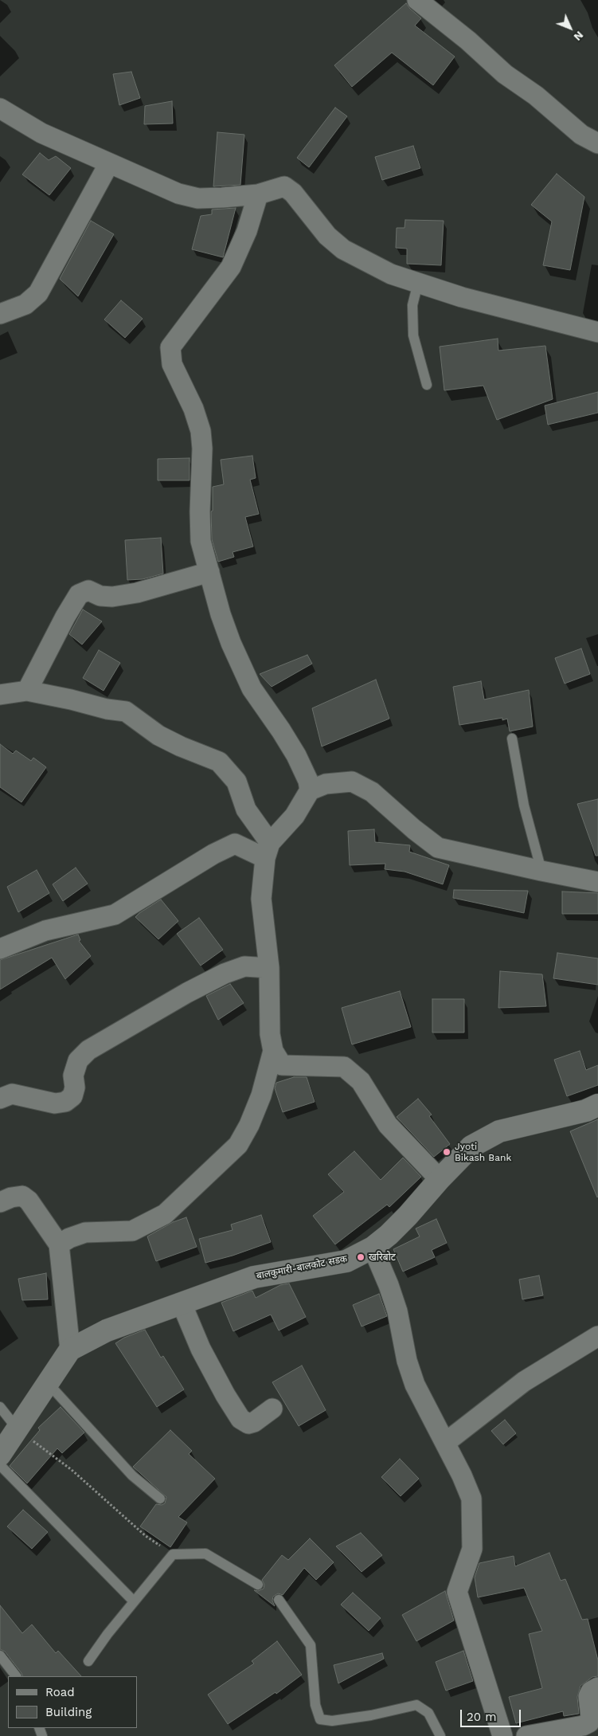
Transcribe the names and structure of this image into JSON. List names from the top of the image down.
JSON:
{
  "streets": {
    "street": ["बालकुमारी-बालकोट सडक"]
  },
  "places": ["Jyoti Bikash Bank", "खरिबोट"],
  "legend": ["Road", "Building"],
  "scale_bar": "20 m",
  "north": "bottom right"
}
